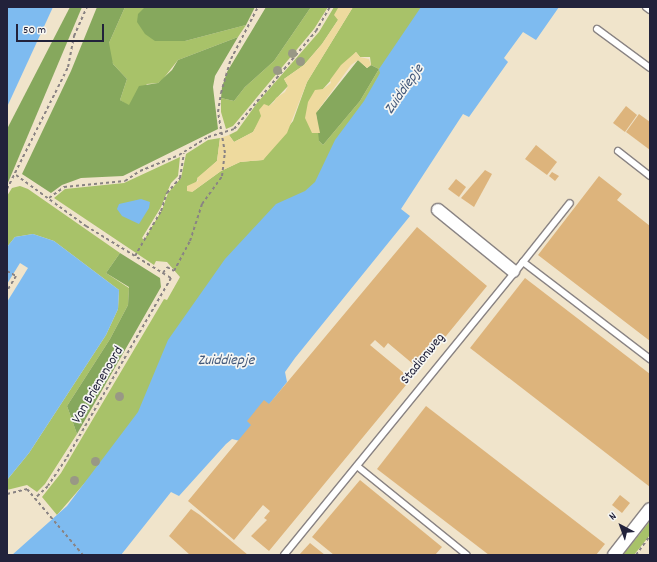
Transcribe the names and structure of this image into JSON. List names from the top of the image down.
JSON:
{
  "streets": {
    "lane": ["Stadionweg"],
    "path": ["Van Brienenoord"]
  },
  "water": ["Zuiddiepje"],
  "scale_bar": "50 m",
  "north": "top left"
}
